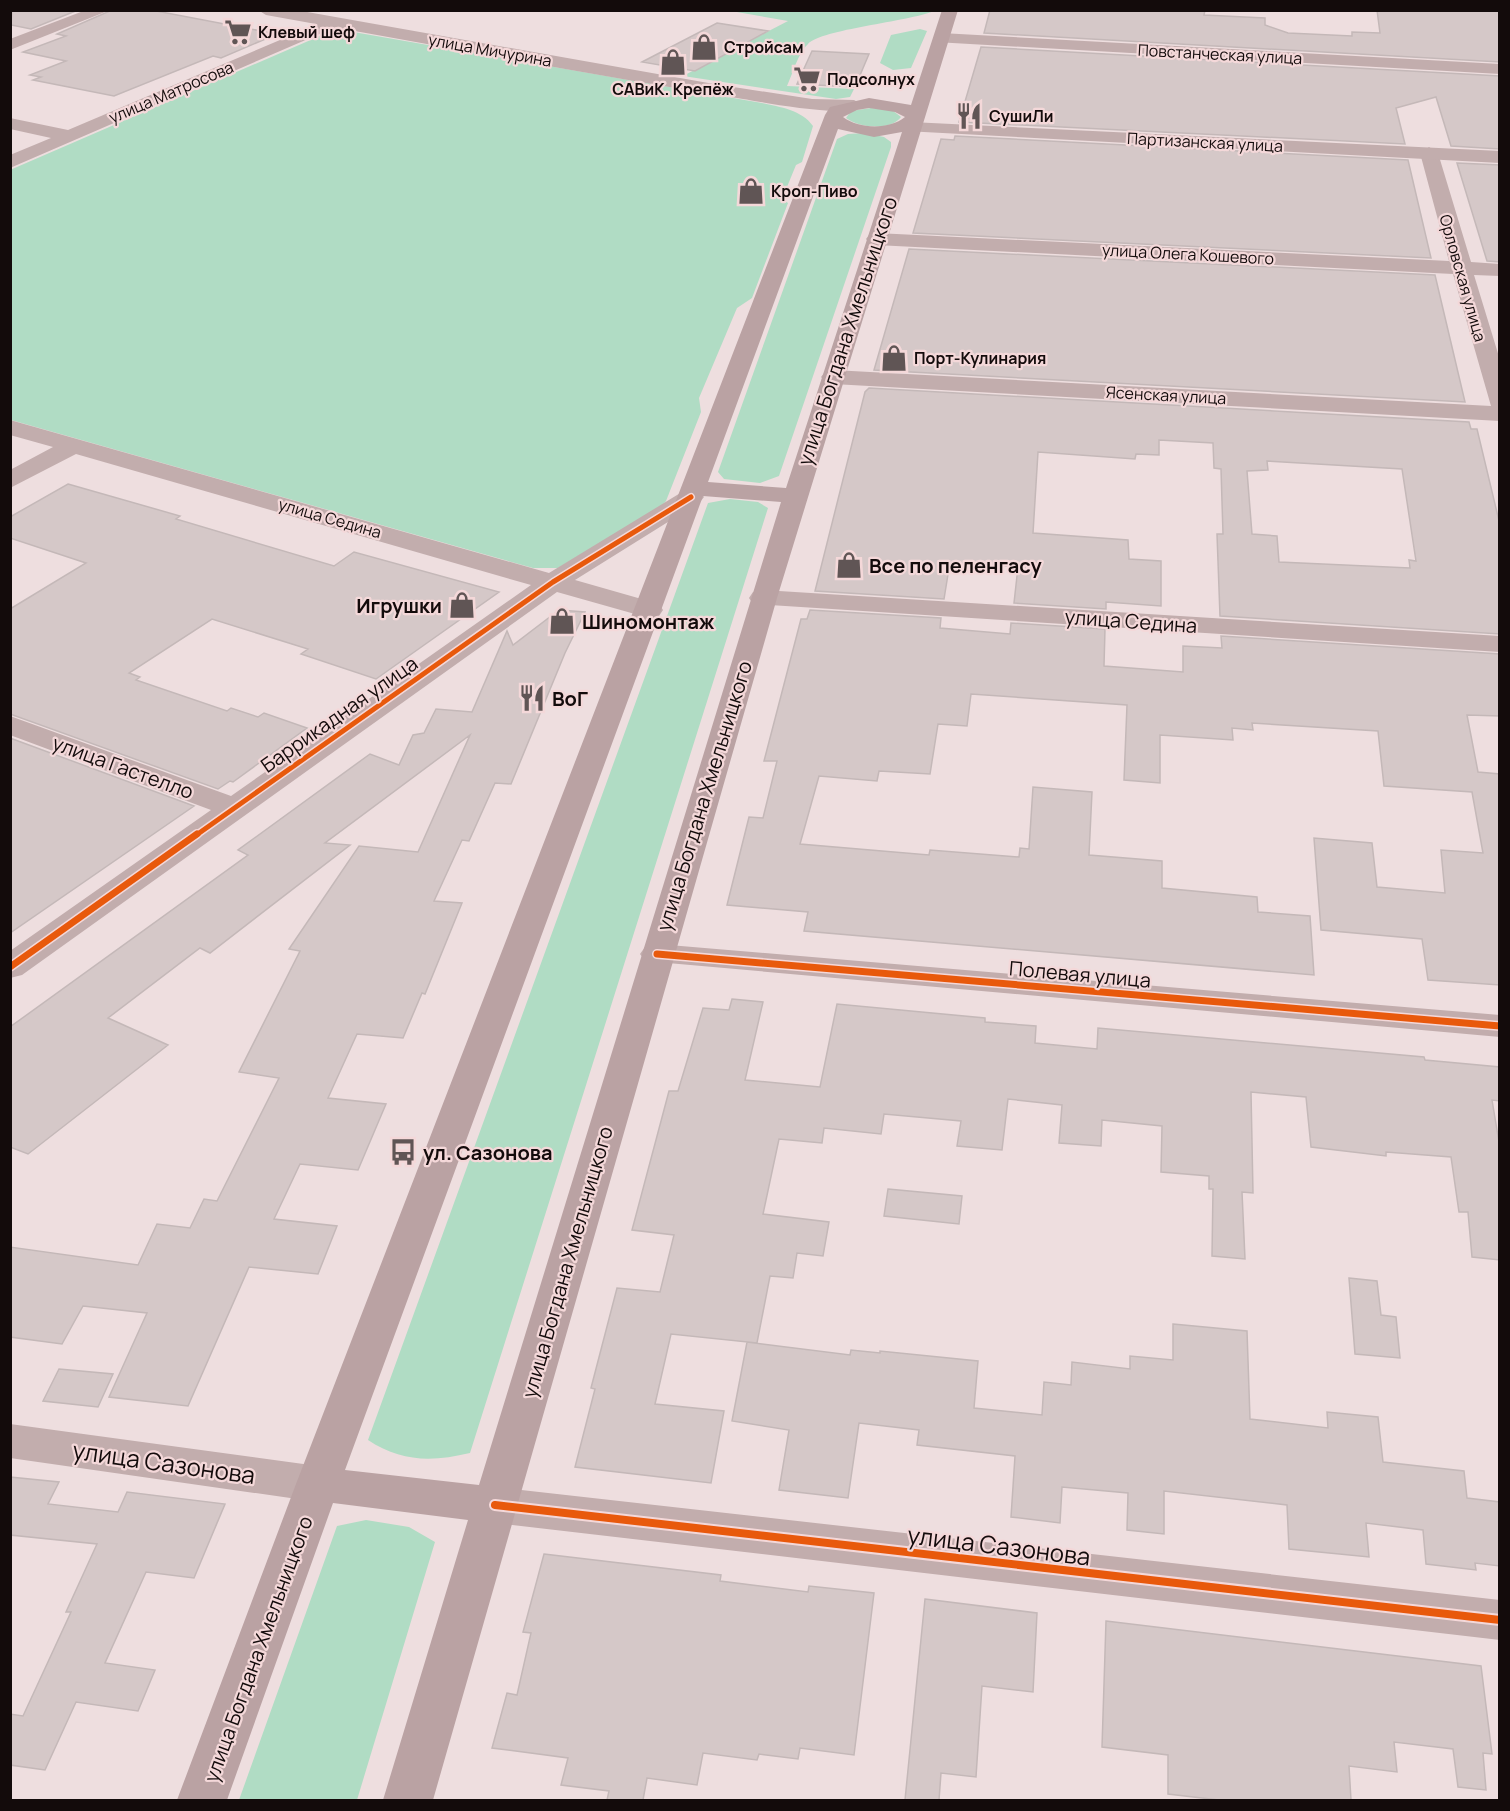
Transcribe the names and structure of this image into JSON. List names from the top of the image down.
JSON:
{
  "streets": {
    "main road": ["улица Богдана Хмельницкого"],
    "street": [
      "улица Мичурина",
      "Повстанческая улица",
      "улица Матросова",
      "Партизанская улица",
      "улица Олега Кошевого",
      "Орловская улица",
      "Ясенская улица",
      "улица Седина",
      "Баррикадная улица",
      "улица Гастелло",
      "Полевая улица",
      "улица Сазонова"
    ]
  },
  "crossings": [
    ["улица Мичурина", "улица Матросова"],
    ["улица Мичурина", "улица Богдана Хмельницкого"],
    ["Повстанческая улица", "улица Богдана Хмельницкого"],
    ["Партизанская улица", "Орловская улица"],
    ["Партизанская улица", "улица Богдана Хмельницкого"],
    ["улица Олега Кошевого", "Орловская улица"],
    ["улица Олега Кошевого", "улица Богдана Хмельницкого"],
    ["улица Богдана Хмельницкого", "Ясенская улица"],
    ["улица Богдана Хмельницкого", "улица Седина"],
    ["улица Богдана Хмельницкого", "Баррикадная улица"],
    ["улица Богдана Хмельницкого", "Полевая улица"],
    ["улица Богдана Хмельницкого", "улица Сазонова"],
    ["улица Седина", "Баррикадная улица"],
    ["Баррикадная улица", "улица Гастелло"]
  ],
  "places": {
    "supermarket": ["Клевый шеф", "Подсолнух"],
    "shop": [
      "Стройсам",
      "САВиК. Крепёж",
      "Кроп-Пиво",
      "Порт-Кулинария",
      "Все по пеленгасу",
      "Игрушки",
      "Шиномонтаж"
    ],
    "restaurant": ["СушиЛи", "ВоГ"],
    "bus stop": ["ул. Сазонова"]
  }
}
